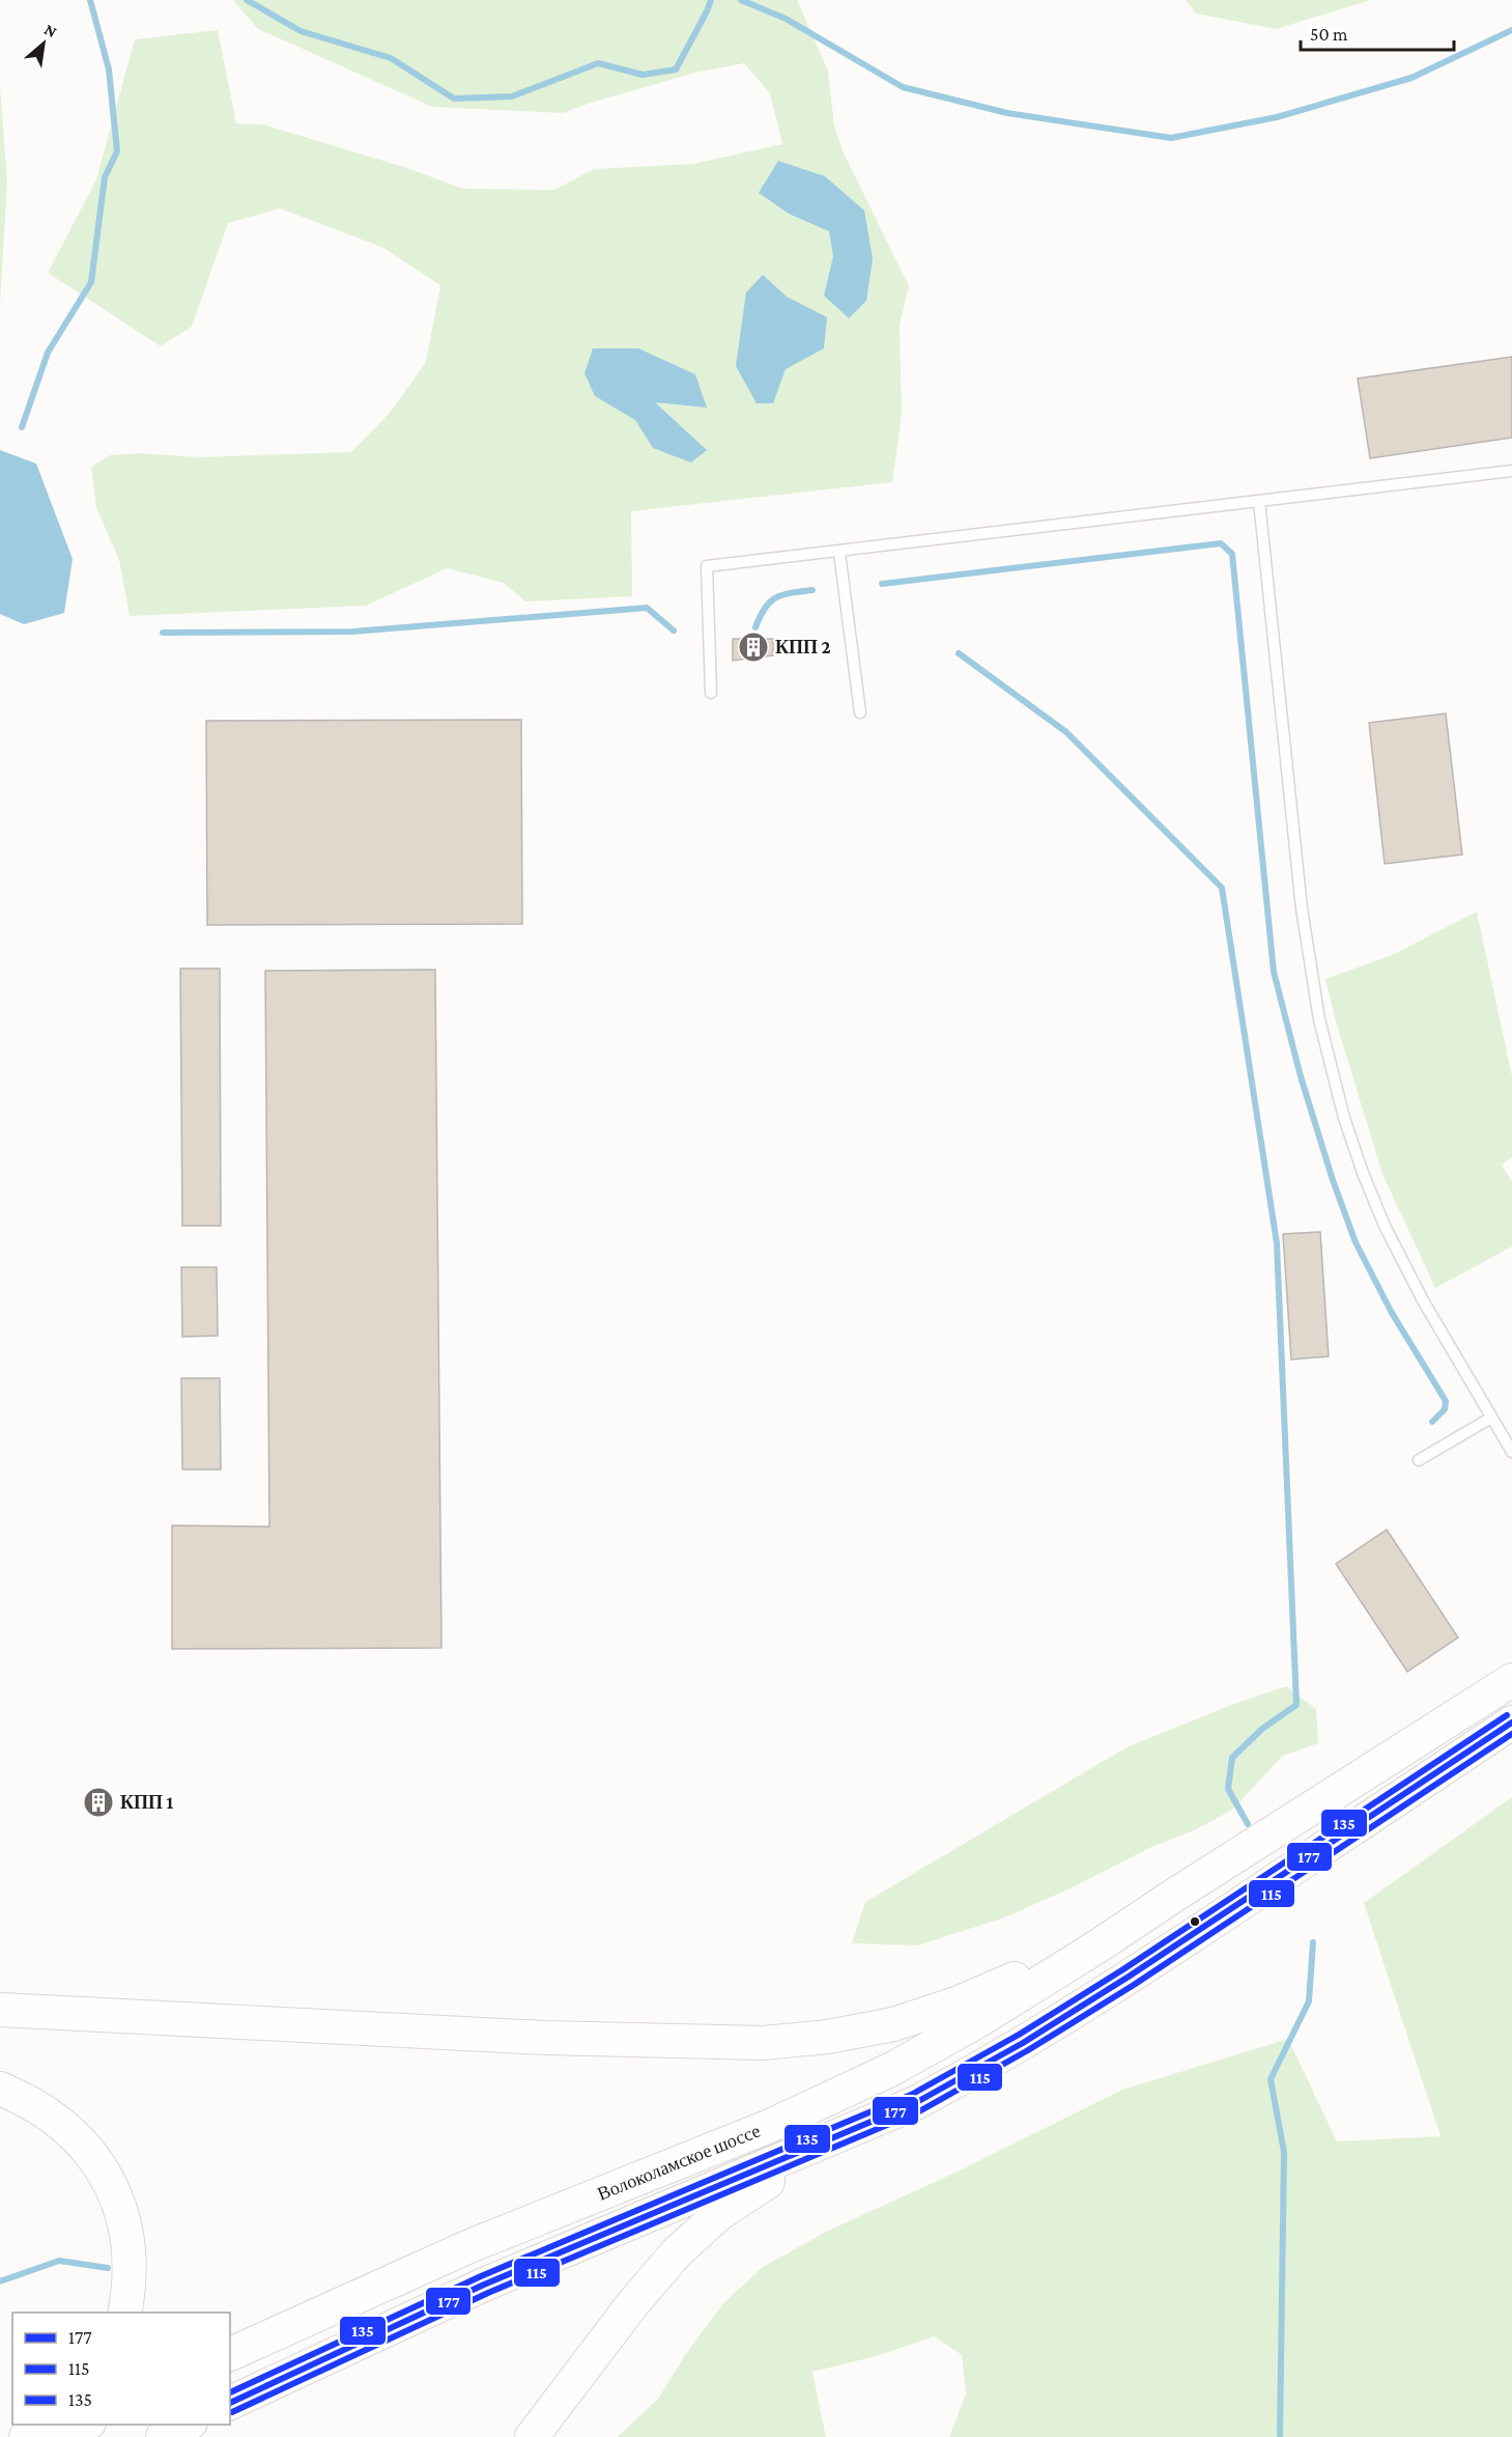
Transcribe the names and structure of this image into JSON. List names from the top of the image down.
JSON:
{
  "streets": {
    "main road": ["Волоколамское шоссе"]
  },
  "places": {
    "building": ["КПП 2", "КПП 1"]
  },
  "lines": ["transit line 135", "transit line 177", "transit line 115"],
  "legend": ["177", "115", "135"],
  "scale_bar": "50 m",
  "north": "top right"
}
